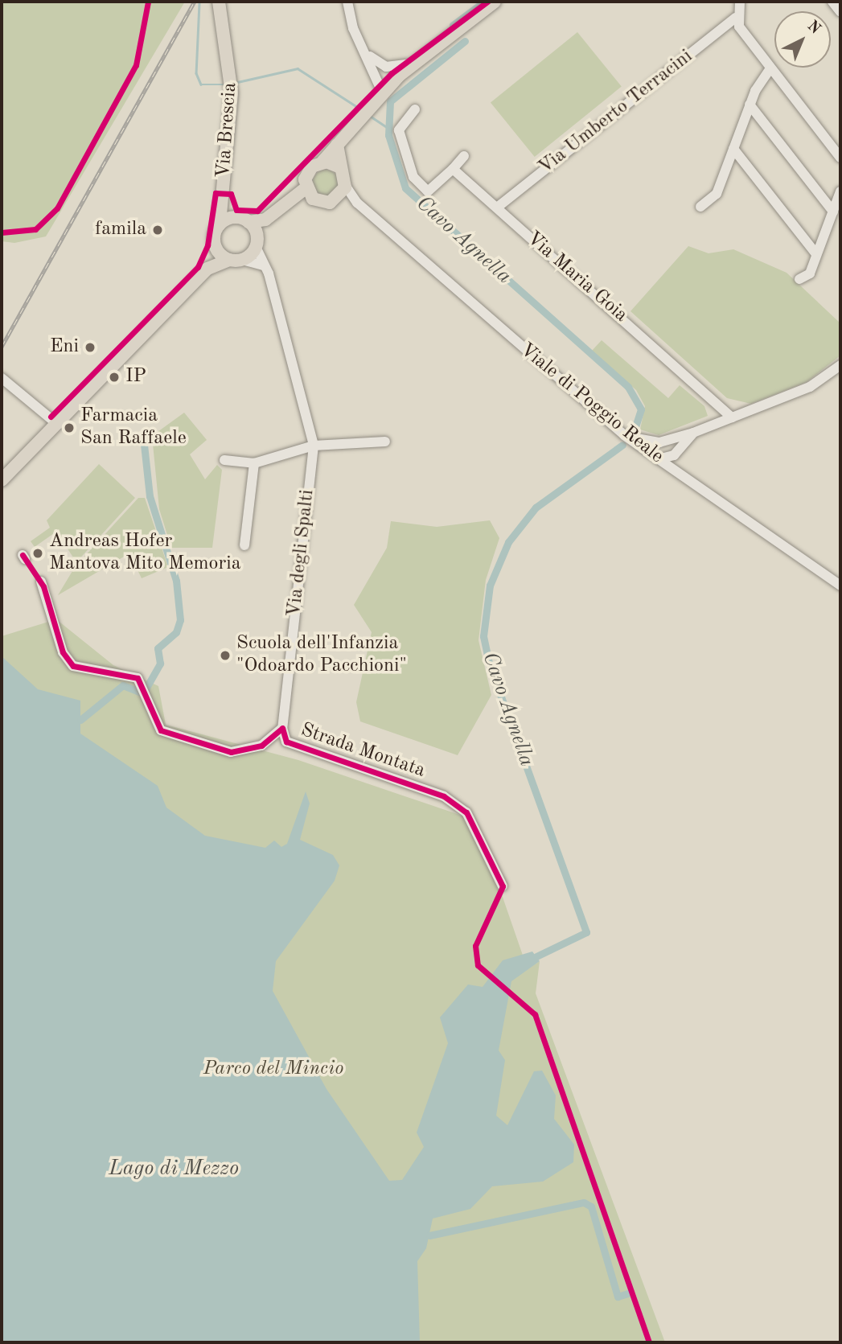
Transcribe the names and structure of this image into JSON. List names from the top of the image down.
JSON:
{
  "streets": {
    "main road": ["Via Brescia"],
    "street": [
      "Via Umberto Terracini",
      "Via Maria Goia",
      "Viale di Poggio Reale",
      "Via degli Spalti",
      "Strada Montata"
    ]
  },
  "crossings": [
    ["Via Umberto Terracini", "Via Maria Goia"],
    ["Via Brescia", "Via degli Spalti"],
    ["Via degli Spalti", "Strada Montata"]
  ],
  "water": ["Cavo Agnella", "Lago di Mezzo"],
  "parks": ["Parco del Mincio"],
  "places": [
    "famila",
    "Eni",
    "IP",
    "Farmacia San Raffaele",
    "Andreas Hofer Mantova Mito Memoria",
    "Scuola dell'Infanzia \"Odoardo Pacchioni\""
  ],
  "north": "top right"
}
